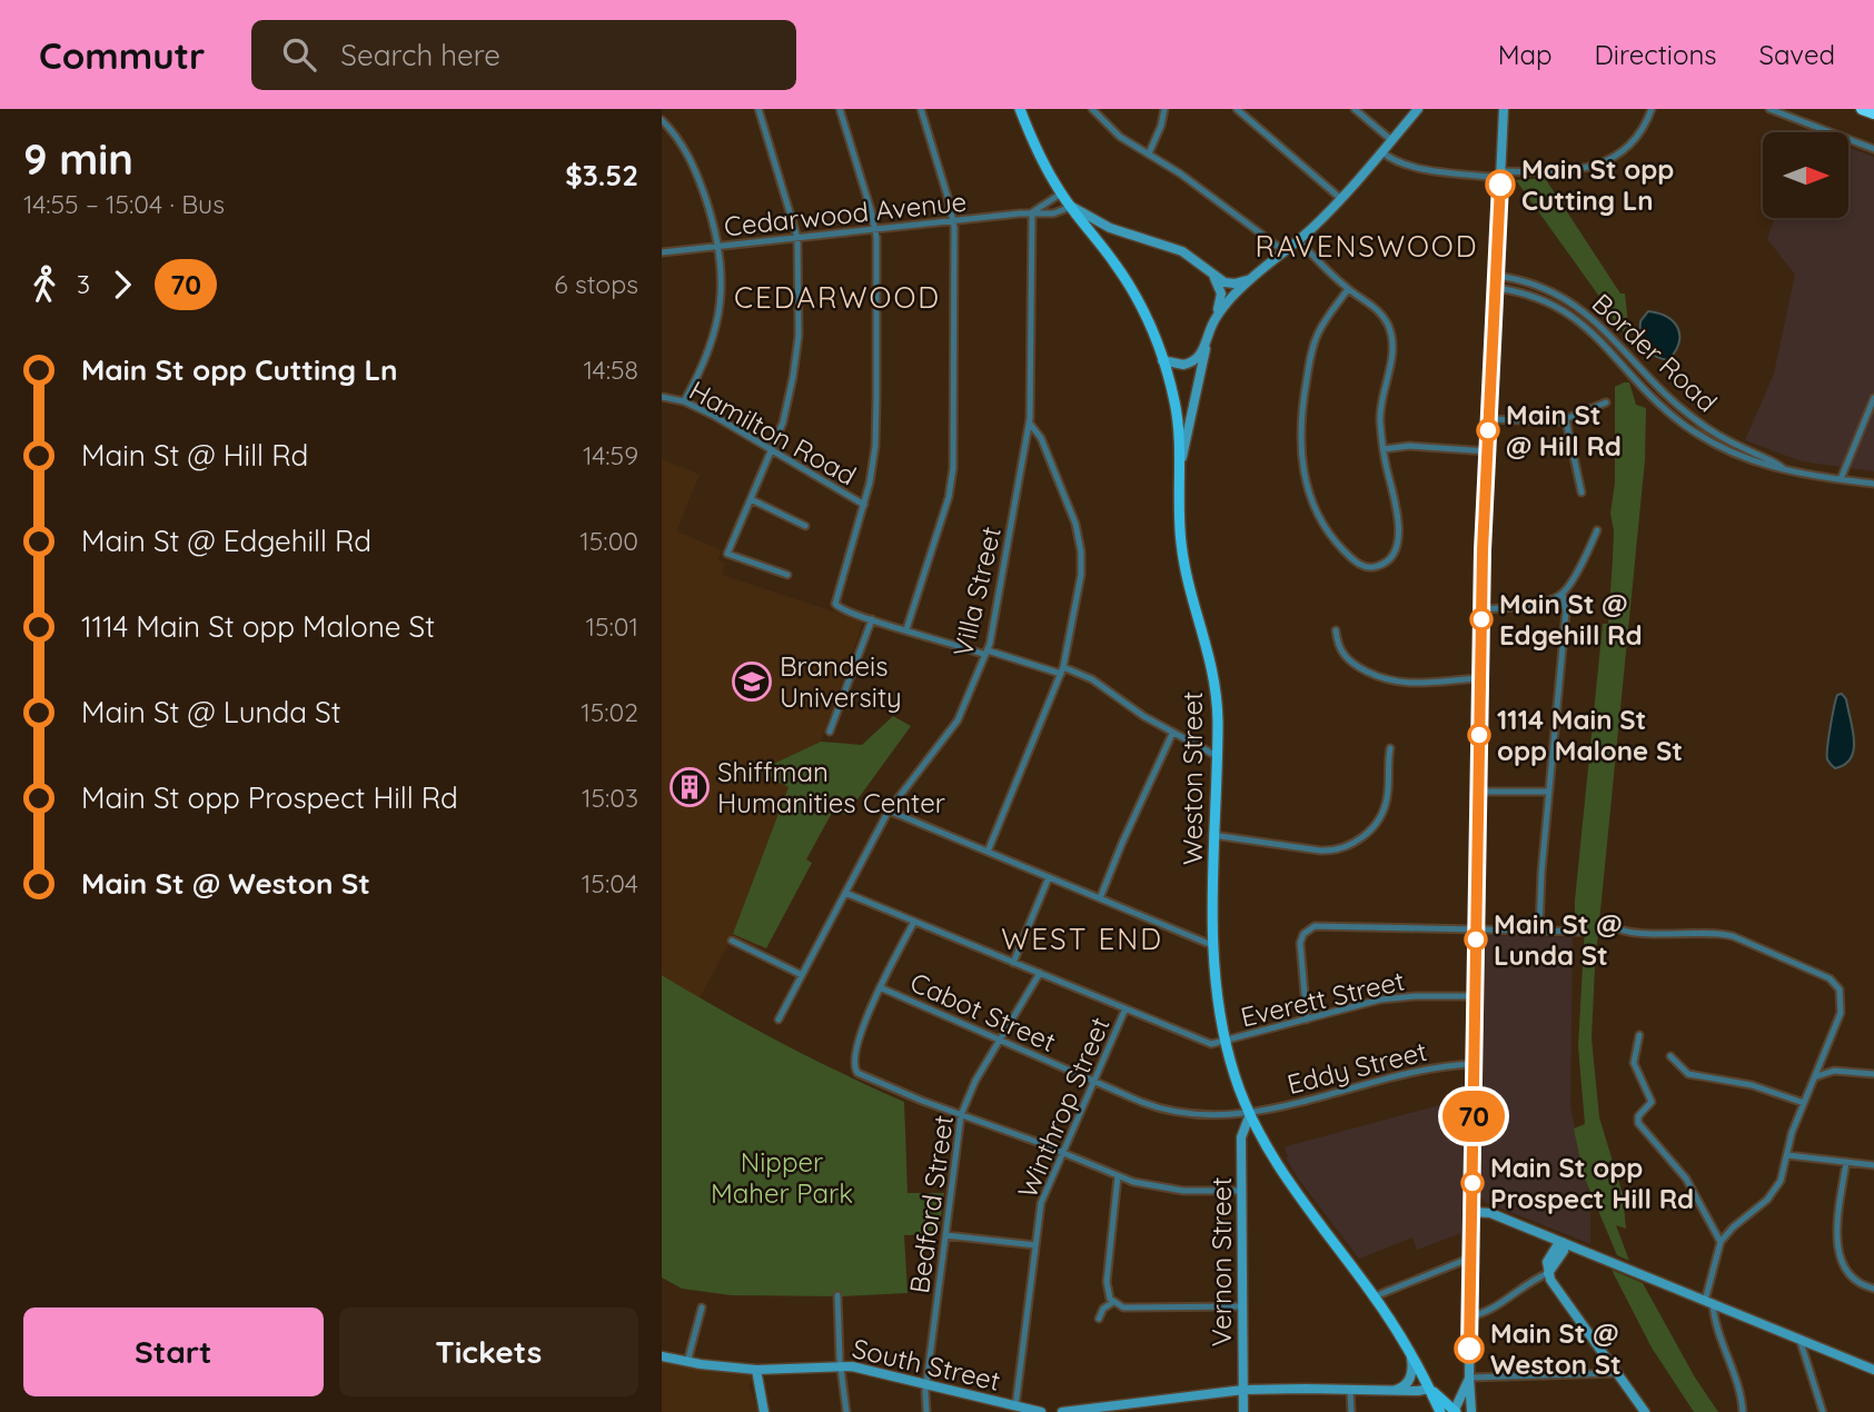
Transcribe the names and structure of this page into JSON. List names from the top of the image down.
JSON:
{
  "streets": {
    "main road": ["Weston Street", "Vernon Street", "South Street"],
    "street": [
      "Cedarwood Avenue",
      "Border Road",
      "Hamilton Road",
      "Villa Street",
      "Everett Street",
      "Cabot Street",
      "Eddy Street",
      "Winthrop Street",
      "Bedford Street"
    ]
  },
  "crossings": [
    ["Cedarwood Avenue", "Villa Street"],
    ["Cedarwood Avenue", "Weston Street"],
    ["Weston Street", "Everett Street"],
    ["Weston Street", "Cabot Street"],
    ["Weston Street", "Eddy Street"],
    ["Weston Street", "Vernon Street"],
    ["Cabot Street", "Eddy Street"],
    ["Cabot Street", "Winthrop Street"],
    ["Cabot Street", "Bedford Street"],
    ["Cabot Street", "Vernon Street"],
    ["Eddy Street", "Vernon Street"],
    ["Winthrop Street", "South Street"],
    ["Bedford Street", "South Street"]
  ],
  "districts": ["RAVENSWOOD", "CEDARWOOD", "WEST END"],
  "parks": ["Nipper Maher Park"],
  "places": {
    "other": [
      "Main St opp Cutting Ln",
      "Main St @ Hill Rd",
      "Main St @ Edgehill Rd",
      "1114 Main St opp Malone St",
      "Main St @ Lunda St",
      "Main St opp Prospect Hill Rd",
      "Main St @ Weston St"
    ],
    "school or university": ["Brandeis University"],
    "building": ["Shiffman Humanities Center"]
  },
  "lines": ["bus line 70"],
  "north": "right",
  "page": {
    "header": "Commutr",
    "search": "Search here",
    "nav": ["Map", "Directions", "Saved"],
    "heading": ["9 min", "14:55 – 15:04 · Bus", "$3.52"],
    "on_map": "70",
    "legs": ["3", "70", "6 stops"],
    "list": [
      {
        "name": "Main St opp Cutting Ln",
        "value": "14:58"
      },
      {
        "name": "Main St @ Hill Rd",
        "value": "14:59"
      },
      {
        "name": "Main St @ Edgehill Rd",
        "value": "15:00"
      },
      {
        "name": "1114 Main St opp Malone St",
        "value": "15:01"
      },
      {
        "name": "Main St @ Lunda St",
        "value": "15:02"
      },
      {
        "name": "Main St opp Prospect Hill Rd",
        "value": "15:03"
      },
      {
        "name": "Main St @ Weston St",
        "value": "15:04"
      }
    ],
    "buttons": ["Start", "Tickets"]
  }
}
